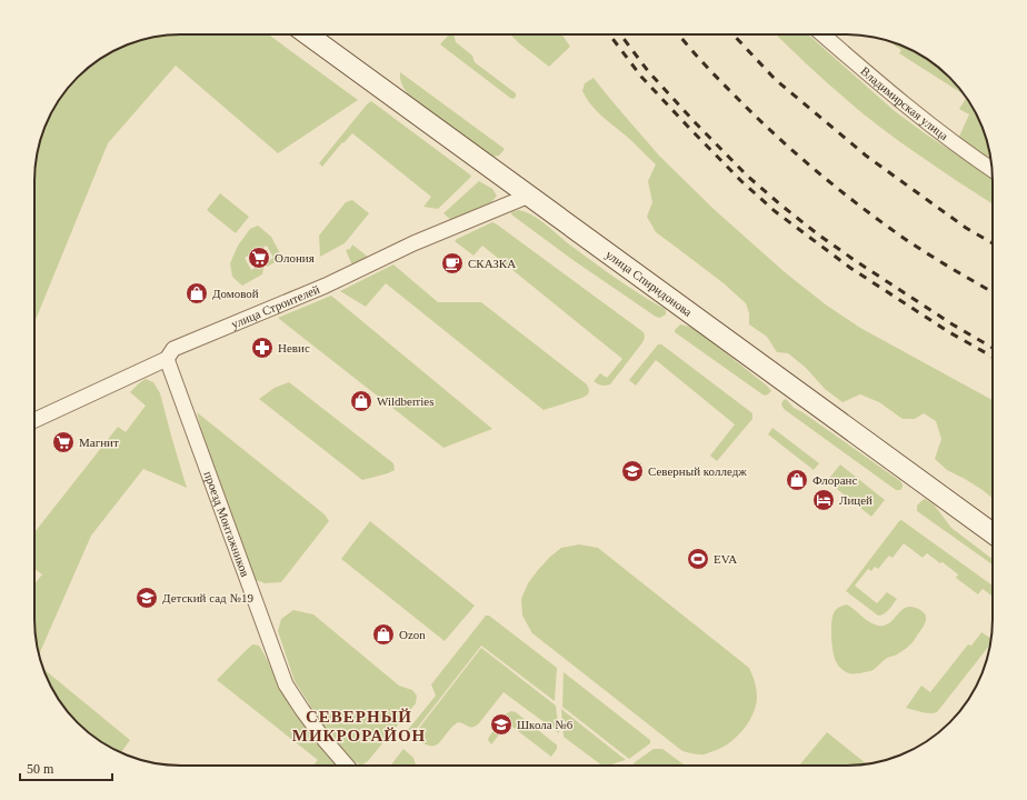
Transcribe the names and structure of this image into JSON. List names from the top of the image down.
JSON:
{
  "streets": {
    "street": [
      "Владимирская улица",
      "улица Спиридонова",
      "улица Строителей",
      "проезд Монтажников"
    ]
  },
  "crossings": [
    ["улица Спиридонова", "улица Строителей"],
    ["улица Строителей", "проезд Монтажников"]
  ],
  "districts": ["СЕВЕРНЫЙ МИКРОРАЙОН"],
  "places": {
    "supermarket": ["Олония", "Магнит"],
    "cafe": ["СКАЗКА"],
    "shop": [
      "Домовой",
      "Wildberries",
      "Флоранс",
      "Ozon"
    ],
    "pharmacy": ["Невис"],
    "school or university": ["Северный колледж", "Детский сад №19", "Школа №6"],
    "hotel": ["Лицей"],
    "sports": ["EVA"]
  },
  "scale_bar": "50 m"
}
